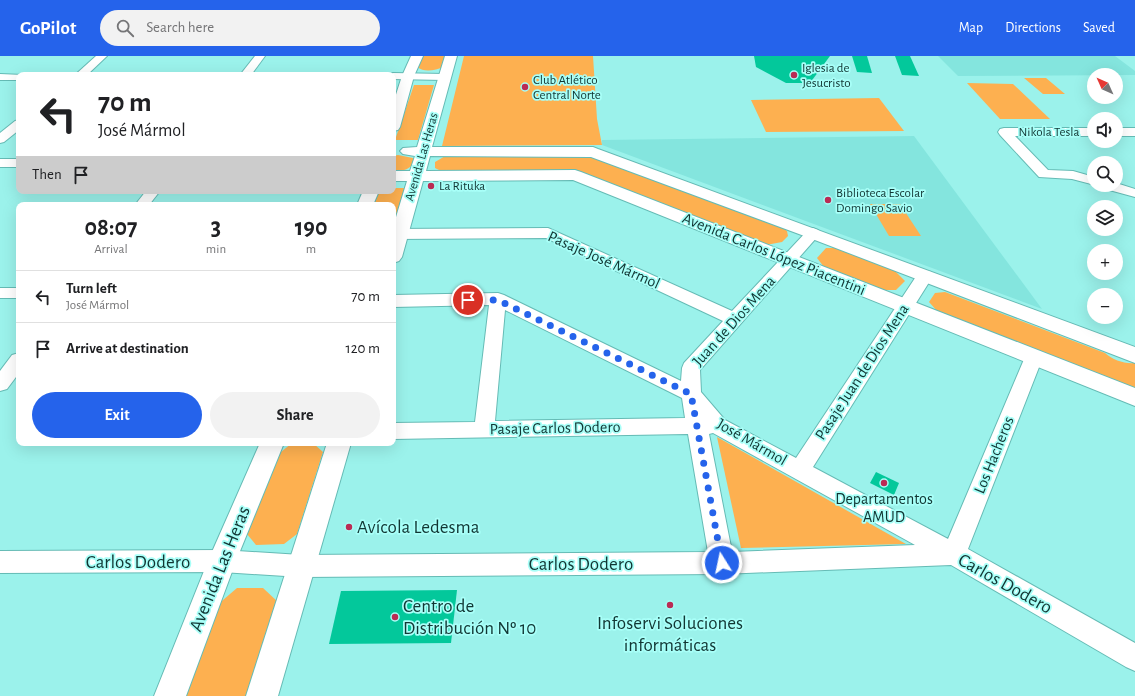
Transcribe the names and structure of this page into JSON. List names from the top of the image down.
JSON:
{
  "streets": {
    "main road": ["Avenida Las Heras", "Avenida Carlos López Piacentini"],
    "street": [
      "Nikola Tesla",
      "Pasaje José Mármol",
      "Juan de Dios Mena",
      "Pasaje Juan de Dios Mena",
      "Pasaje Carlos Dodero",
      "José Mármol",
      "Los Hacheros",
      "Carlos Dodero"
    ]
  },
  "crossings": [
    ["Avenida Las Heras", "Avenida Carlos López Piacentini"],
    ["Avenida Las Heras", "Pasaje José Mármol"],
    ["Avenida Las Heras", "Carlos Dodero"],
    ["Avenida Carlos López Piacentini", "Juan de Dios Mena"],
    ["Avenida Carlos López Piacentini", "Pasaje Juan de Dios Mena"],
    ["Avenida Carlos López Piacentini", "Los Hacheros"],
    ["Pasaje José Mármol", "Juan de Dios Mena"],
    ["Juan de Dios Mena", "José Mármol"],
    ["Pasaje Juan de Dios Mena", "José Mármol"],
    ["Pasaje Carlos Dodero", "José Mármol"],
    ["José Mármol", "Los Hacheros"],
    ["José Mármol", "Carlos Dodero"],
    ["Los Hacheros", "Carlos Dodero"]
  ],
  "places": [
    "Iglesia de Jesucristo",
    "Club Atlético Central Norte",
    "La Rituka",
    "Biblioteca Escolar Domingo Savio",
    "Departamentos AMUD",
    "Avícola Ledesma",
    "Infoservi Soluciones informáticas",
    "Centro de Distribución Nº 10"
  ],
  "north": "top left",
  "page": {
    "header": "GoPilot",
    "search": "Search here",
    "nav": ["Map", "Directions", "Saved"],
    "map_buttons": ["+", "−"],
    "turn": ["70 m", "José Mármol"],
    "then": "Then",
    "eta": [
      "08:07",
      "Arrival",
      "3",
      "min",
      "190",
      "m"
    ],
    "list": [
      {
        "name": "Turn left",
        "note": "José Mármol",
        "value": "70 m"
      },
      {
        "name": "Arrive at destination",
        "value": "120 m"
      }
    ],
    "buttons": ["Exit", "Share"]
  }
}
